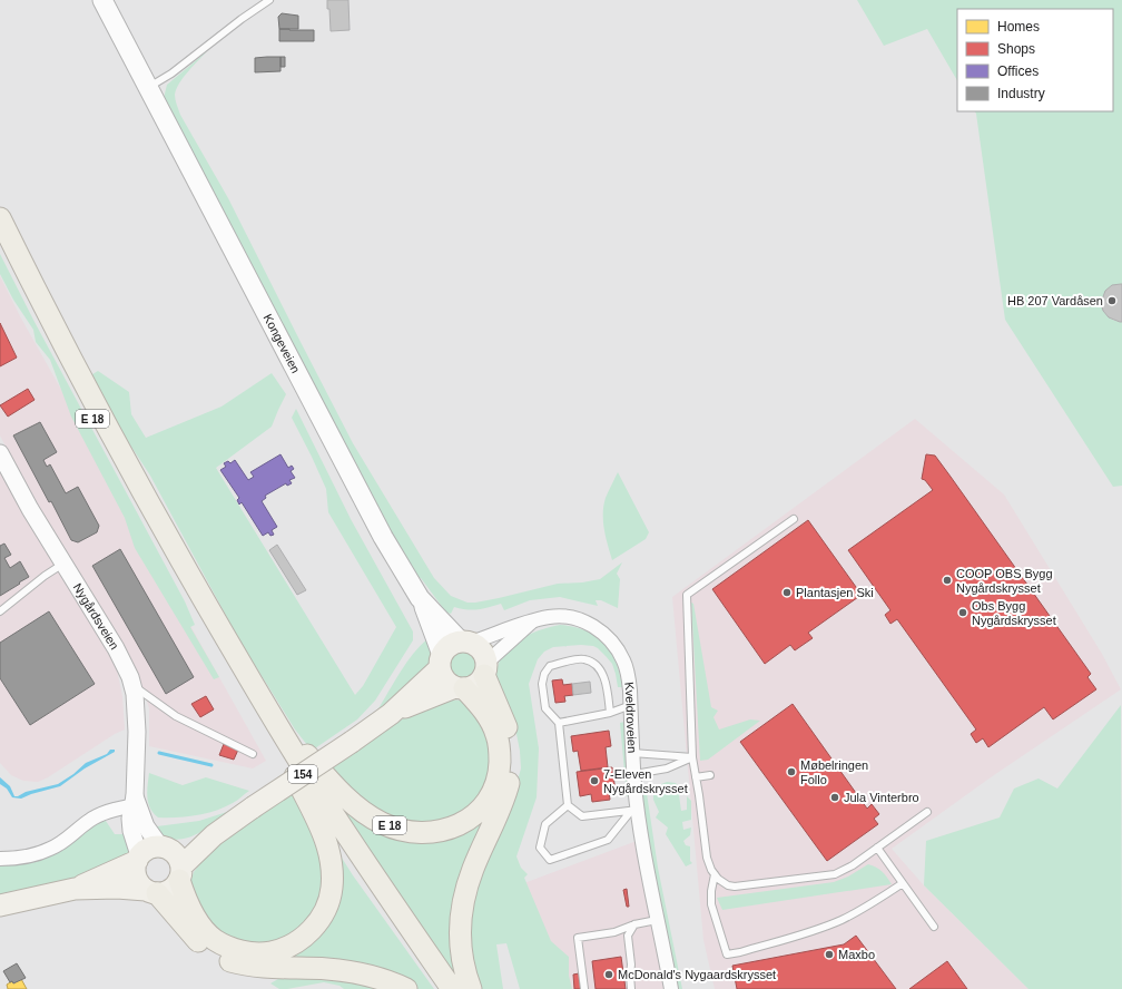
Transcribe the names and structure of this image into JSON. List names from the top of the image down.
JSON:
{
  "streets": {
    "highway": ["E 18"],
    "main road": ["Kongeveien", "154"],
    "street": ["Nygårdsveien", "Kveldroveien"]
  },
  "crossings": [
    ["Kongeveien", "E 18"],
    ["Kongeveien", "Kveldroveien"],
    ["Kongeveien", "154"],
    ["E 18", "Nygårdsveien"],
    ["E 18", "Kveldroveien"],
    ["E 18", "154"],
    ["Nygårdsveien", "154"],
    ["Kveldroveien", "154"]
  ],
  "places": [
    "HB 207 Vardåsen",
    "COOP OBS Bygg Nygårdskrysset",
    "Plantasjen Ski",
    "Obs Bygg Nygårdskrysset",
    "Møbelringen Follo",
    "7-Eleven Nygårdskrysset",
    "Jula Vinterbro",
    "Maxbo",
    "McDonald's Nygaardskrysset"
  ],
  "legend": [
    "Homes",
    "Shops",
    "Offices",
    "Industry"
  ]
}
